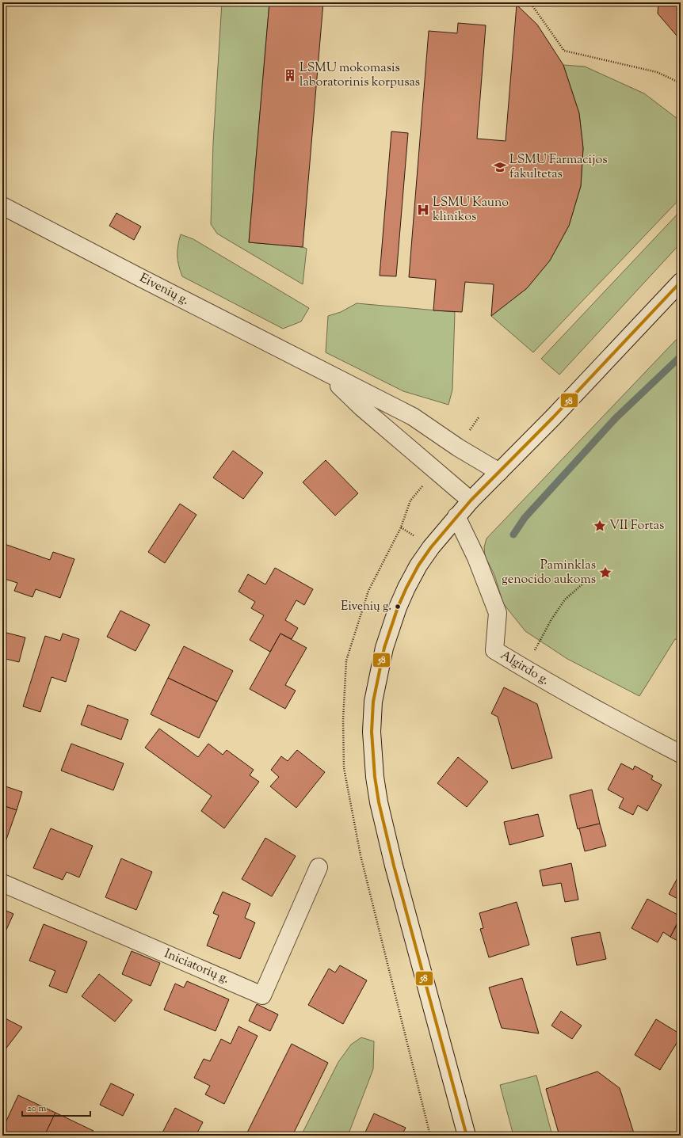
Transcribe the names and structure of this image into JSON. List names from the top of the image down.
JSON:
{
  "streets": {
    "street": ["Eivenių g.", "Algirdo g.", "Iniciatorių g."]
  },
  "places": {
    "building": ["LSMU mokomasis laboratorinis korpusas"],
    "school or university": ["LSMU Farmacijos fakultetas"],
    "hospital": ["LSMU Kauno klinikos"],
    "place": ["VII Fortas", "Paminklas genocido aukoms"],
    "other": ["Eivenių g."]
  },
  "lines": ["transit line 58"],
  "scale_bar": "20 m"
}
